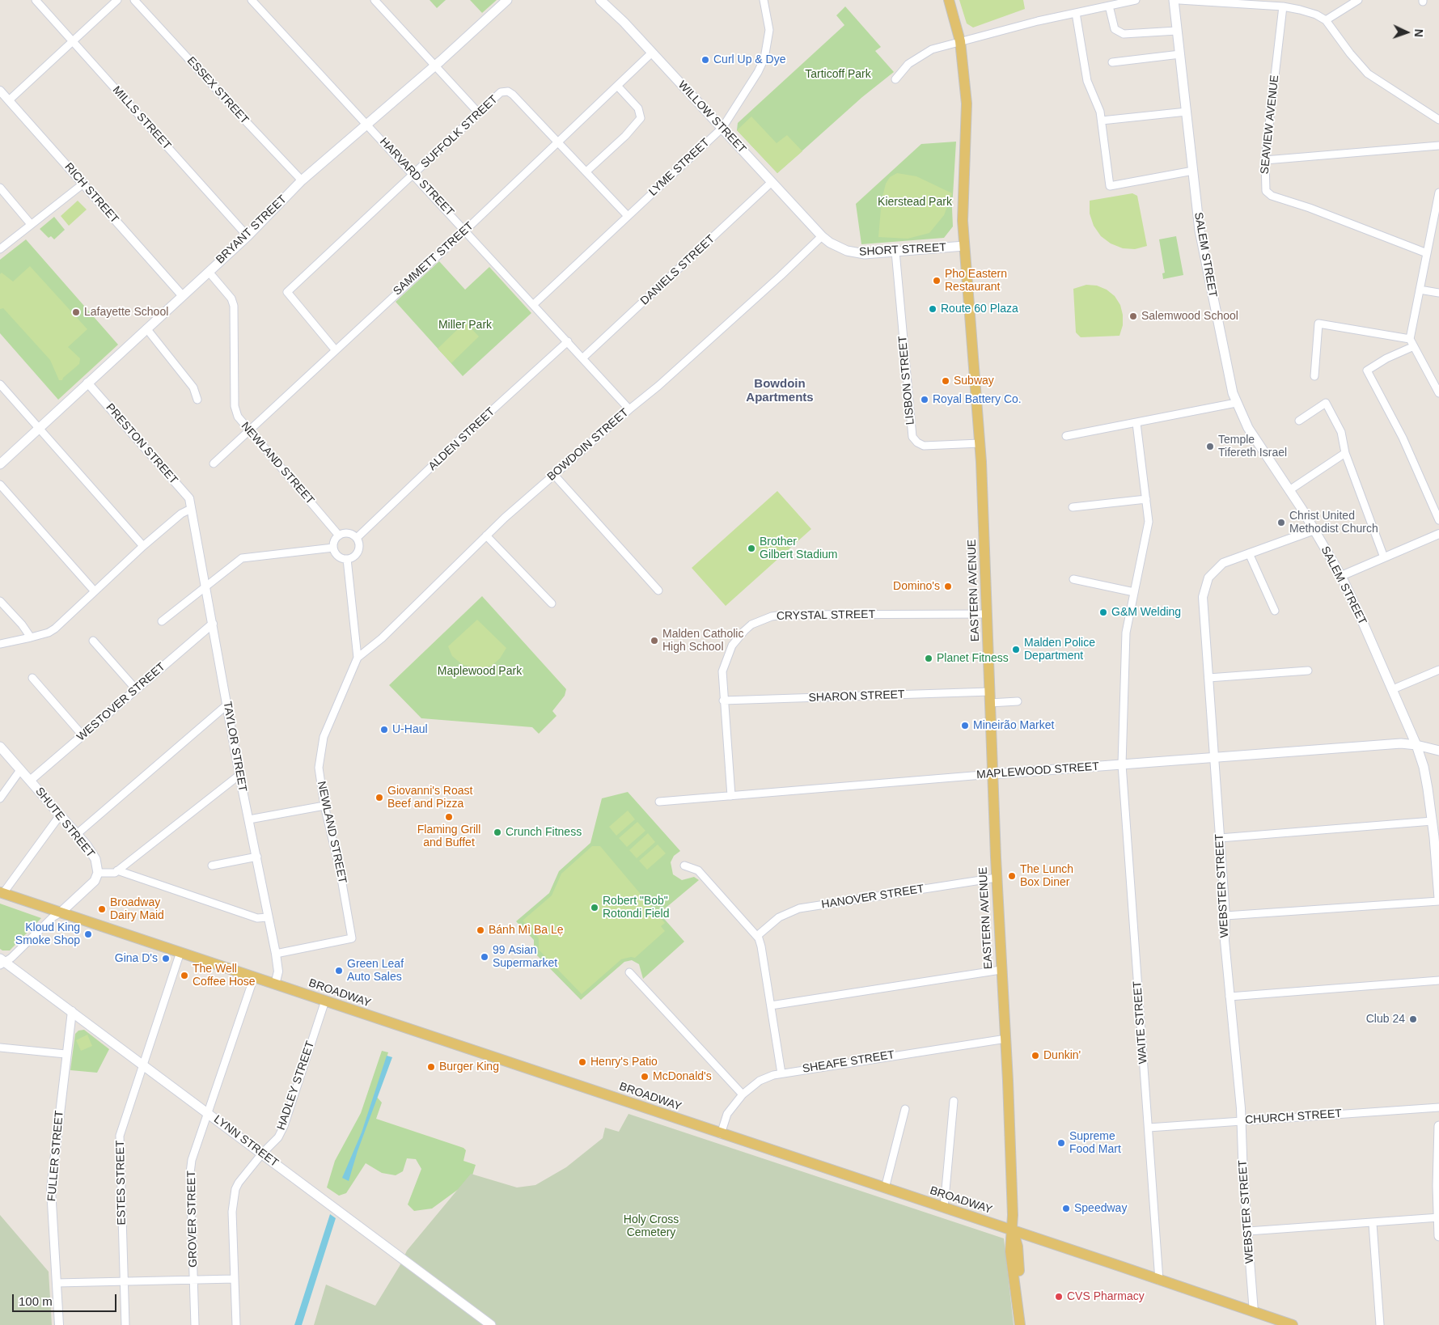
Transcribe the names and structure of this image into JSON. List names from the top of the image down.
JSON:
{
  "streets": {
    "main road": [
      "WILLOW STREET",
      "BRYANT STREET",
      "SHORT STREET",
      "SALEM STREET",
      "EASTERN AVENUE",
      "MAPLEWOOD STREET",
      "SHUTE STREET",
      "BROADWAY",
      "LYNN STREET"
    ],
    "street": [
      "ESSEX STREET",
      "MILLS STREET",
      "SEAVIEW AVENUE",
      "SUFFOLK STREET",
      "LYME STREET",
      "HARVARD STREET",
      "RICH STREET",
      "SAMMETT STREET",
      "DANIELS STREET",
      "LISBON STREET",
      "ALDEN STREET",
      "PRESTON STREET",
      "BOWDOIN STREET",
      "NEWLAND STREET",
      "CRYSTAL STREET",
      "SHARON STREET",
      "WESTOVER STREET",
      "TAYLOR STREET",
      "WEBSTER STREET",
      "HANOVER STREET",
      "WAITE STREET",
      "SHEAFE STREET",
      "HADLEY STREET",
      "CHURCH STREET",
      "FULLER STREET",
      "ESTES STREET",
      "GROVER STREET"
    ]
  },
  "crossings": [
    ["ESSEX STREET", "BRYANT STREET"],
    ["WILLOW STREET", "LYME STREET"],
    ["WILLOW STREET", "SHORT STREET"],
    ["WILLOW STREET", "SAMMETT STREET"],
    ["WILLOW STREET", "DANIELS STREET"],
    ["WILLOW STREET", "BOWDOIN STREET"],
    ["MILLS STREET", "BRYANT STREET"],
    ["SUFFOLK STREET", "LYME STREET"],
    ["SUFFOLK STREET", "HARVARD STREET"],
    ["SUFFOLK STREET", "SAMMETT STREET"],
    ["LYME STREET", "HARVARD STREET"],
    ["HARVARD STREET", "BRYANT STREET"],
    ["HARVARD STREET", "SAMMETT STREET"],
    ["HARVARD STREET", "DANIELS STREET"],
    ["HARVARD STREET", "ALDEN STREET"],
    ["HARVARD STREET", "BOWDOIN STREET"],
    ["RICH STREET", "BRYANT STREET"],
    ["BRYANT STREET", "PRESTON STREET"],
    ["BRYANT STREET", "NEWLAND STREET"],
    ["SHORT STREET", "LISBON STREET"],
    ["SHORT STREET", "BOWDOIN STREET"],
    ["SHORT STREET", "EASTERN AVENUE"],
    ["SALEM STREET", "MAPLEWOOD STREET"],
    ["SALEM STREET", "WEBSTER STREET"],
    ["SAMMETT STREET", "NEWLAND STREET"],
    ["LISBON STREET", "EASTERN AVENUE"],
    ["ALDEN STREET", "NEWLAND STREET"],
    ["PRESTON STREET", "TAYLOR STREET"],
    ["BOWDOIN STREET", "NEWLAND STREET"],
    ["NEWLAND STREET", "TAYLOR STREET"],
    ["EASTERN AVENUE", "CRYSTAL STREET"],
    ["EASTERN AVENUE", "SHARON STREET"],
    ["EASTERN AVENUE", "MAPLEWOOD STREET"],
    ["EASTERN AVENUE", "HANOVER STREET"],
    ["EASTERN AVENUE", "BROADWAY"],
    ["EASTERN AVENUE", "SHEAFE STREET"],
    ["CRYSTAL STREET", "SHARON STREET"],
    ["CRYSTAL STREET", "MAPLEWOOD STREET"],
    ["WESTOVER STREET", "TAYLOR STREET"],
    ["WESTOVER STREET", "SHUTE STREET"],
    ["TAYLOR STREET", "BROADWAY"],
    ["MAPLEWOOD STREET", "WEBSTER STREET"],
    ["MAPLEWOOD STREET", "WAITE STREET"],
    ["WEBSTER STREET", "BROADWAY"],
    ["WEBSTER STREET", "CHURCH STREET"],
    ["BROADWAY", "WAITE STREET"],
    ["BROADWAY", "SHEAFE STREET"],
    ["BROADWAY", "HADLEY STREET"],
    ["BROADWAY", "ESTES STREET"],
    ["BROADWAY", "GROVER STREET"],
    ["WAITE STREET", "CHURCH STREET"],
    ["HADLEY STREET", "LYNN STREET"],
    ["LYNN STREET", "FULLER STREET"],
    ["LYNN STREET", "ESTES STREET"],
    ["LYNN STREET", "GROVER STREET"]
  ],
  "districts": ["Bowdoin Apartments"],
  "parks": [
    "Tarticoff Park",
    "Kierstead Park",
    "Miller Park",
    "Maplewood Park",
    "Holy Cross Cemetery"
  ],
  "places": [
    "Curl Up & Dye",
    "Pho Eastern Restaurant",
    "Route 60 Plaza",
    "Lafayette School",
    "Salemwood School",
    "Subway",
    "Royal Battery Co.",
    "Temple Tifereth Israel",
    "Christ United Methodist Church",
    "Brother Gilbert Stadium",
    "Domino's",
    "G&M Welding",
    "Malden Catholic High School",
    "Malden Police Department",
    "Planet Fitness",
    "Mineirão Market",
    "U-Haul",
    "Giovanni's Roast Beef and Pizza",
    "Flaming Grill and Buffet",
    "Crunch Fitness",
    "The Lunch Box Diner",
    "Robert \"Bob\" Rotondi Field",
    "Broadway Dairy Maid",
    "Bánh Mì Ba Lẹ",
    "Kloud King Smoke Shop",
    "99 Asian Supermarket",
    "Gina D's",
    "Green Leaf Auto Sales",
    "The Well Coffee Hose",
    "Club 24",
    "Dunkin'",
    "Henry's Patio",
    "Burger King",
    "McDonald's",
    "Supreme Food Mart",
    "Speedway",
    "CVS Pharmacy"
  ],
  "scale_bar": "100 m",
  "north": "right"
}
